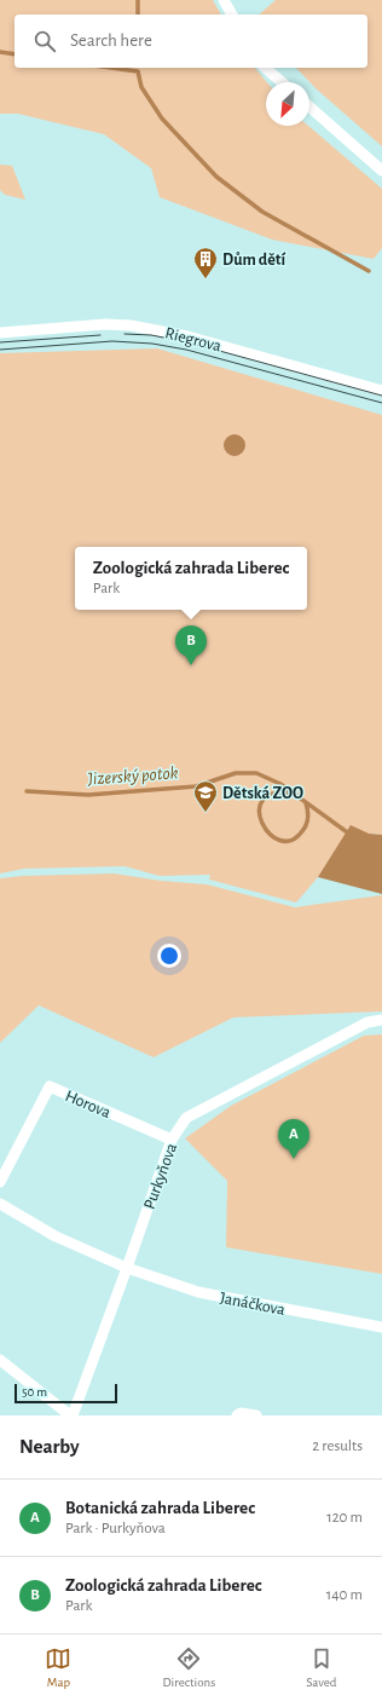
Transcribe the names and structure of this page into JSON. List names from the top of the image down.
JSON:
{
  "streets": {
    "street": [
      "Riegrova",
      "Horova",
      "Purkyňova",
      "Janáčkova"
    ]
  },
  "crossings": [
    ["Horova", "Purkyňova"],
    ["Purkyňova", "Janáčkova"]
  ],
  "water": ["Jizerský potok"],
  "places": {
    "building": ["Dům dětí"],
    "school or university": ["Dětská ZOO"]
  },
  "scale_bar": "50 m",
  "north": "bottom left",
  "page": {
    "search": "Search here",
    "popup": ["Zoologická zahrada Liberec", "Park"],
    "pins": ["B", "A"],
    "scale": "50 m",
    "heading": ["Nearby", "2 results"],
    "list": [
      {
        "mark": "A",
        "name": "Botanická zahrada Liberec",
        "note": "Park · Purkyňova",
        "value": "120 m"
      },
      {
        "mark": "B",
        "name": "Zoologická zahrada Liberec",
        "note": "Park",
        "value": "140 m"
      }
    ],
    "nav": ["Map", "Directions", "Saved"]
  }
}
